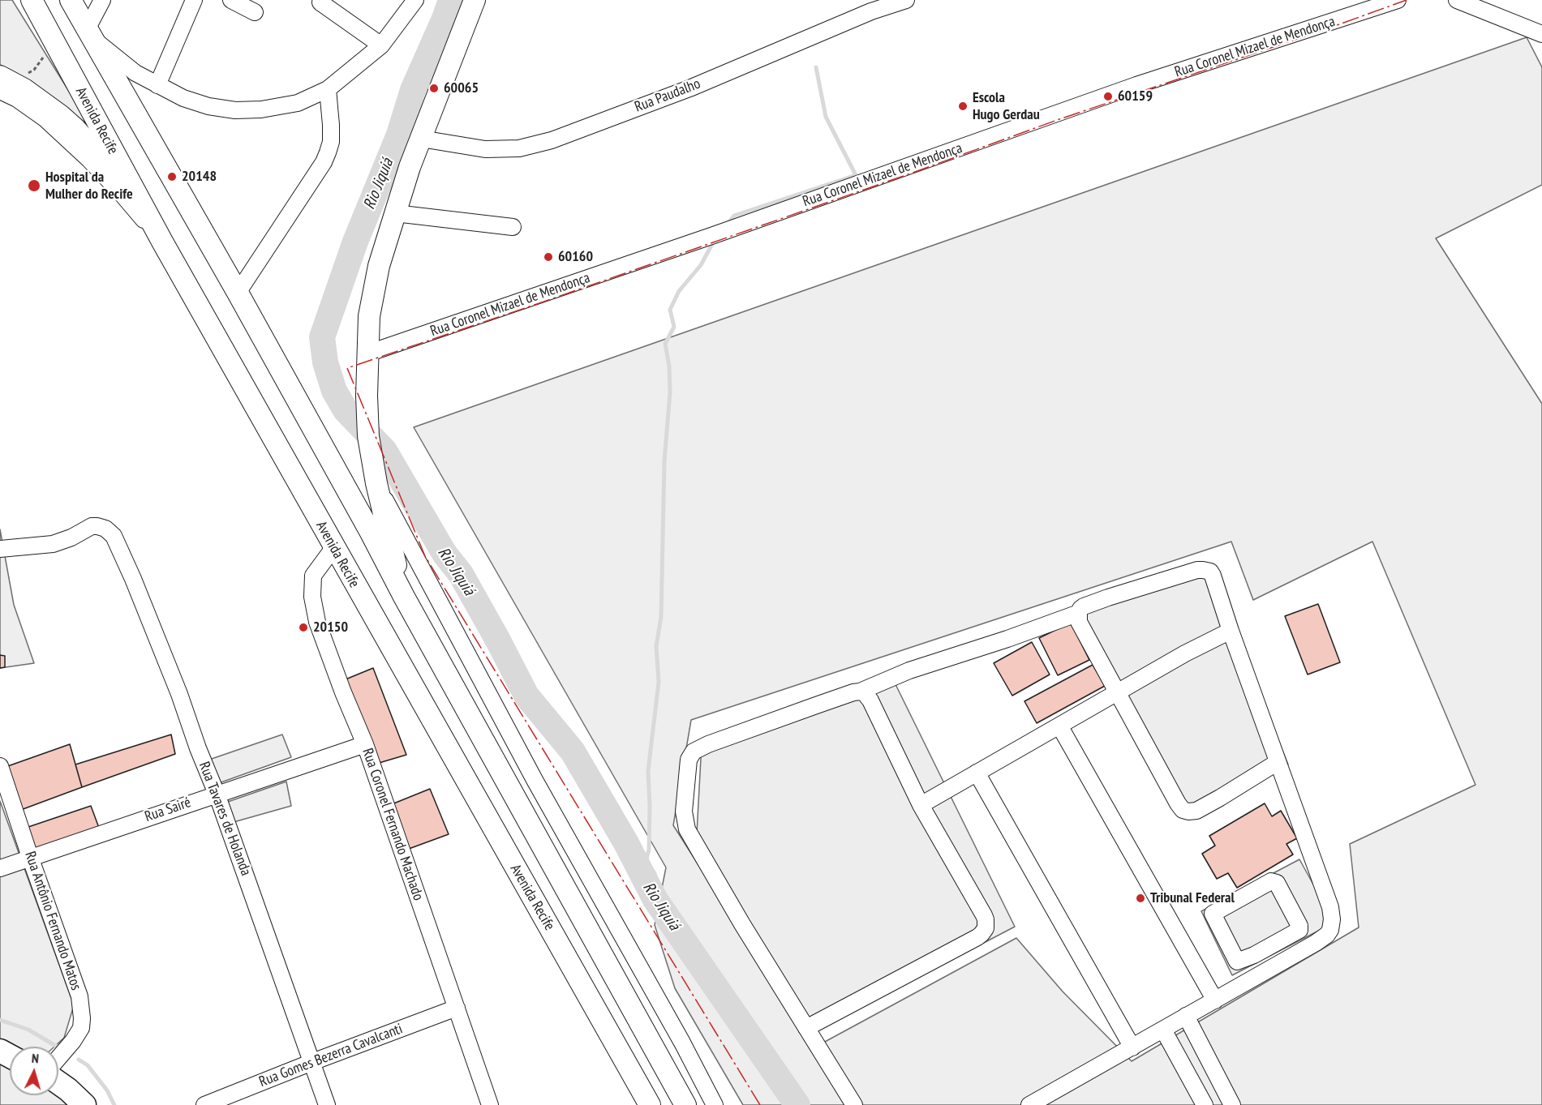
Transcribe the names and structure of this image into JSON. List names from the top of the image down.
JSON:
{
  "streets": {
    "main road": ["Avenida Recife"],
    "street": [
      "Rua Coronel Mizael de Mendonça",
      "Rua Paudalho",
      "Rua Sairé",
      "Rua Tavares de Holanda",
      "Rua Coronel Fernando Machado",
      "Rua Antônio Fernando Matos",
      "Rua Gomes Bezerra Cavalcanti"
    ]
  },
  "crossings": [
    ["Avenida Recife", "Rua Coronel Fernando Machado"],
    ["Rua Sairé", "Rua Tavares de Holanda"],
    ["Rua Sairé", "Rua Coronel Fernando Machado"],
    ["Rua Sairé", "Rua Antônio Fernando Matos"],
    ["Rua Tavares de Holanda", "Rua Gomes Bezerra Cavalcanti"],
    ["Rua Coronel Fernando Machado", "Rua Gomes Bezerra Cavalcanti"]
  ],
  "water": ["Rio Jiquiá"],
  "places": [
    "60065",
    "60159",
    "Escola Hugo Gerdau",
    "20148",
    "Hospital da Mulher do Recife",
    "60160",
    "20150",
    "Tribunal Federal"
  ],
  "north": "top"
}
